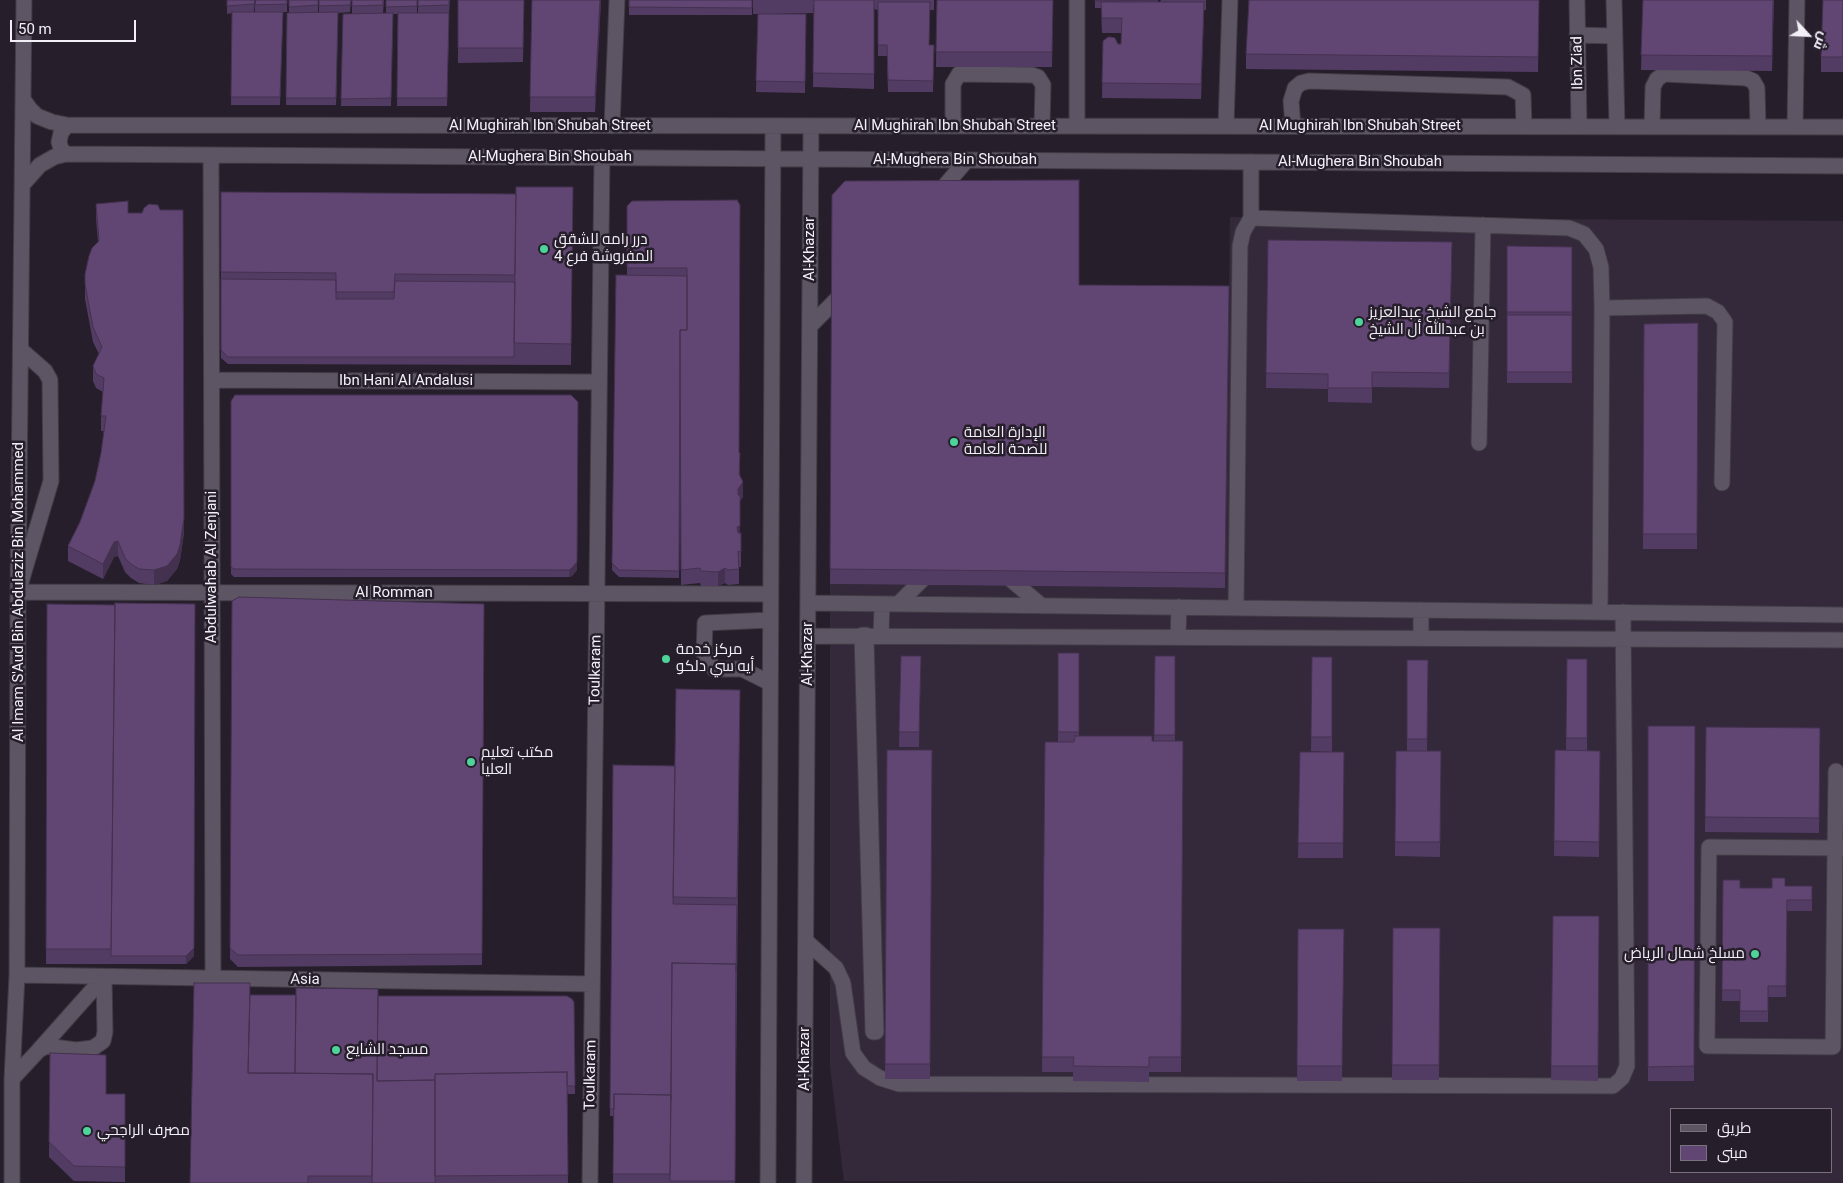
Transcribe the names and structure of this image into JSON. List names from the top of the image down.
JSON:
{
  "streets": {
    "street": [
      "Ibn Ziad",
      "Al Mughirah Ibn Shubah Street",
      "Al-Mughera Bin Shoubah",
      "Al-Khazar",
      "Ibn Hani Al Andalusi",
      "Abdulwahab Al Zenjani",
      "Al Imam S'Aud Bin Abdulaziz Bin Mohammed",
      "Al Romman",
      "Toulkaram",
      "Asia"
    ]
  },
  "crossings": [
    ["Ibn Ziad", "Al Mughirah Ibn Shubah Street"],
    ["Al Mughirah Ibn Shubah Street", "Al-Khazar"],
    ["Al Mughirah Ibn Shubah Street", "Al Imam S'Aud Bin Abdulaziz Bin Mohammed"],
    ["Al-Mughera Bin Shoubah", "Al-Khazar"],
    ["Al-Mughera Bin Shoubah", "Abdulwahab Al Zenjani"],
    ["Al-Mughera Bin Shoubah", "Toulkaram"],
    ["Ibn Hani Al Andalusi", "Abdulwahab Al Zenjani"],
    ["Ibn Hani Al Andalusi", "Toulkaram"],
    ["Abdulwahab Al Zenjani", "Al Romman"],
    ["Abdulwahab Al Zenjani", "Asia"],
    ["Al Imam S'Aud Bin Abdulaziz Bin Mohammed", "Al Romman"],
    ["Al Imam S'Aud Bin Abdulaziz Bin Mohammed", "Asia"],
    ["Al Romman", "Toulkaram"],
    ["Toulkaram", "Asia"]
  ],
  "places": [
    "درر رامه للشقق المفروشة فرع 4",
    "جامع الشيخ عبدالعزيز بن عبدالله أل الشيخ",
    "الإدارة العامة للصحة العامة",
    "مركز خدمة أيه سي دلكو",
    "مكتب تعليم العليا",
    "مسلخ شمال الرياض",
    "مسجد الشايع",
    "مصرف الراجحي"
  ],
  "legend": ["طريق", "مبنى"],
  "scale_bar": "50 m",
  "north": "bottom right"
}
